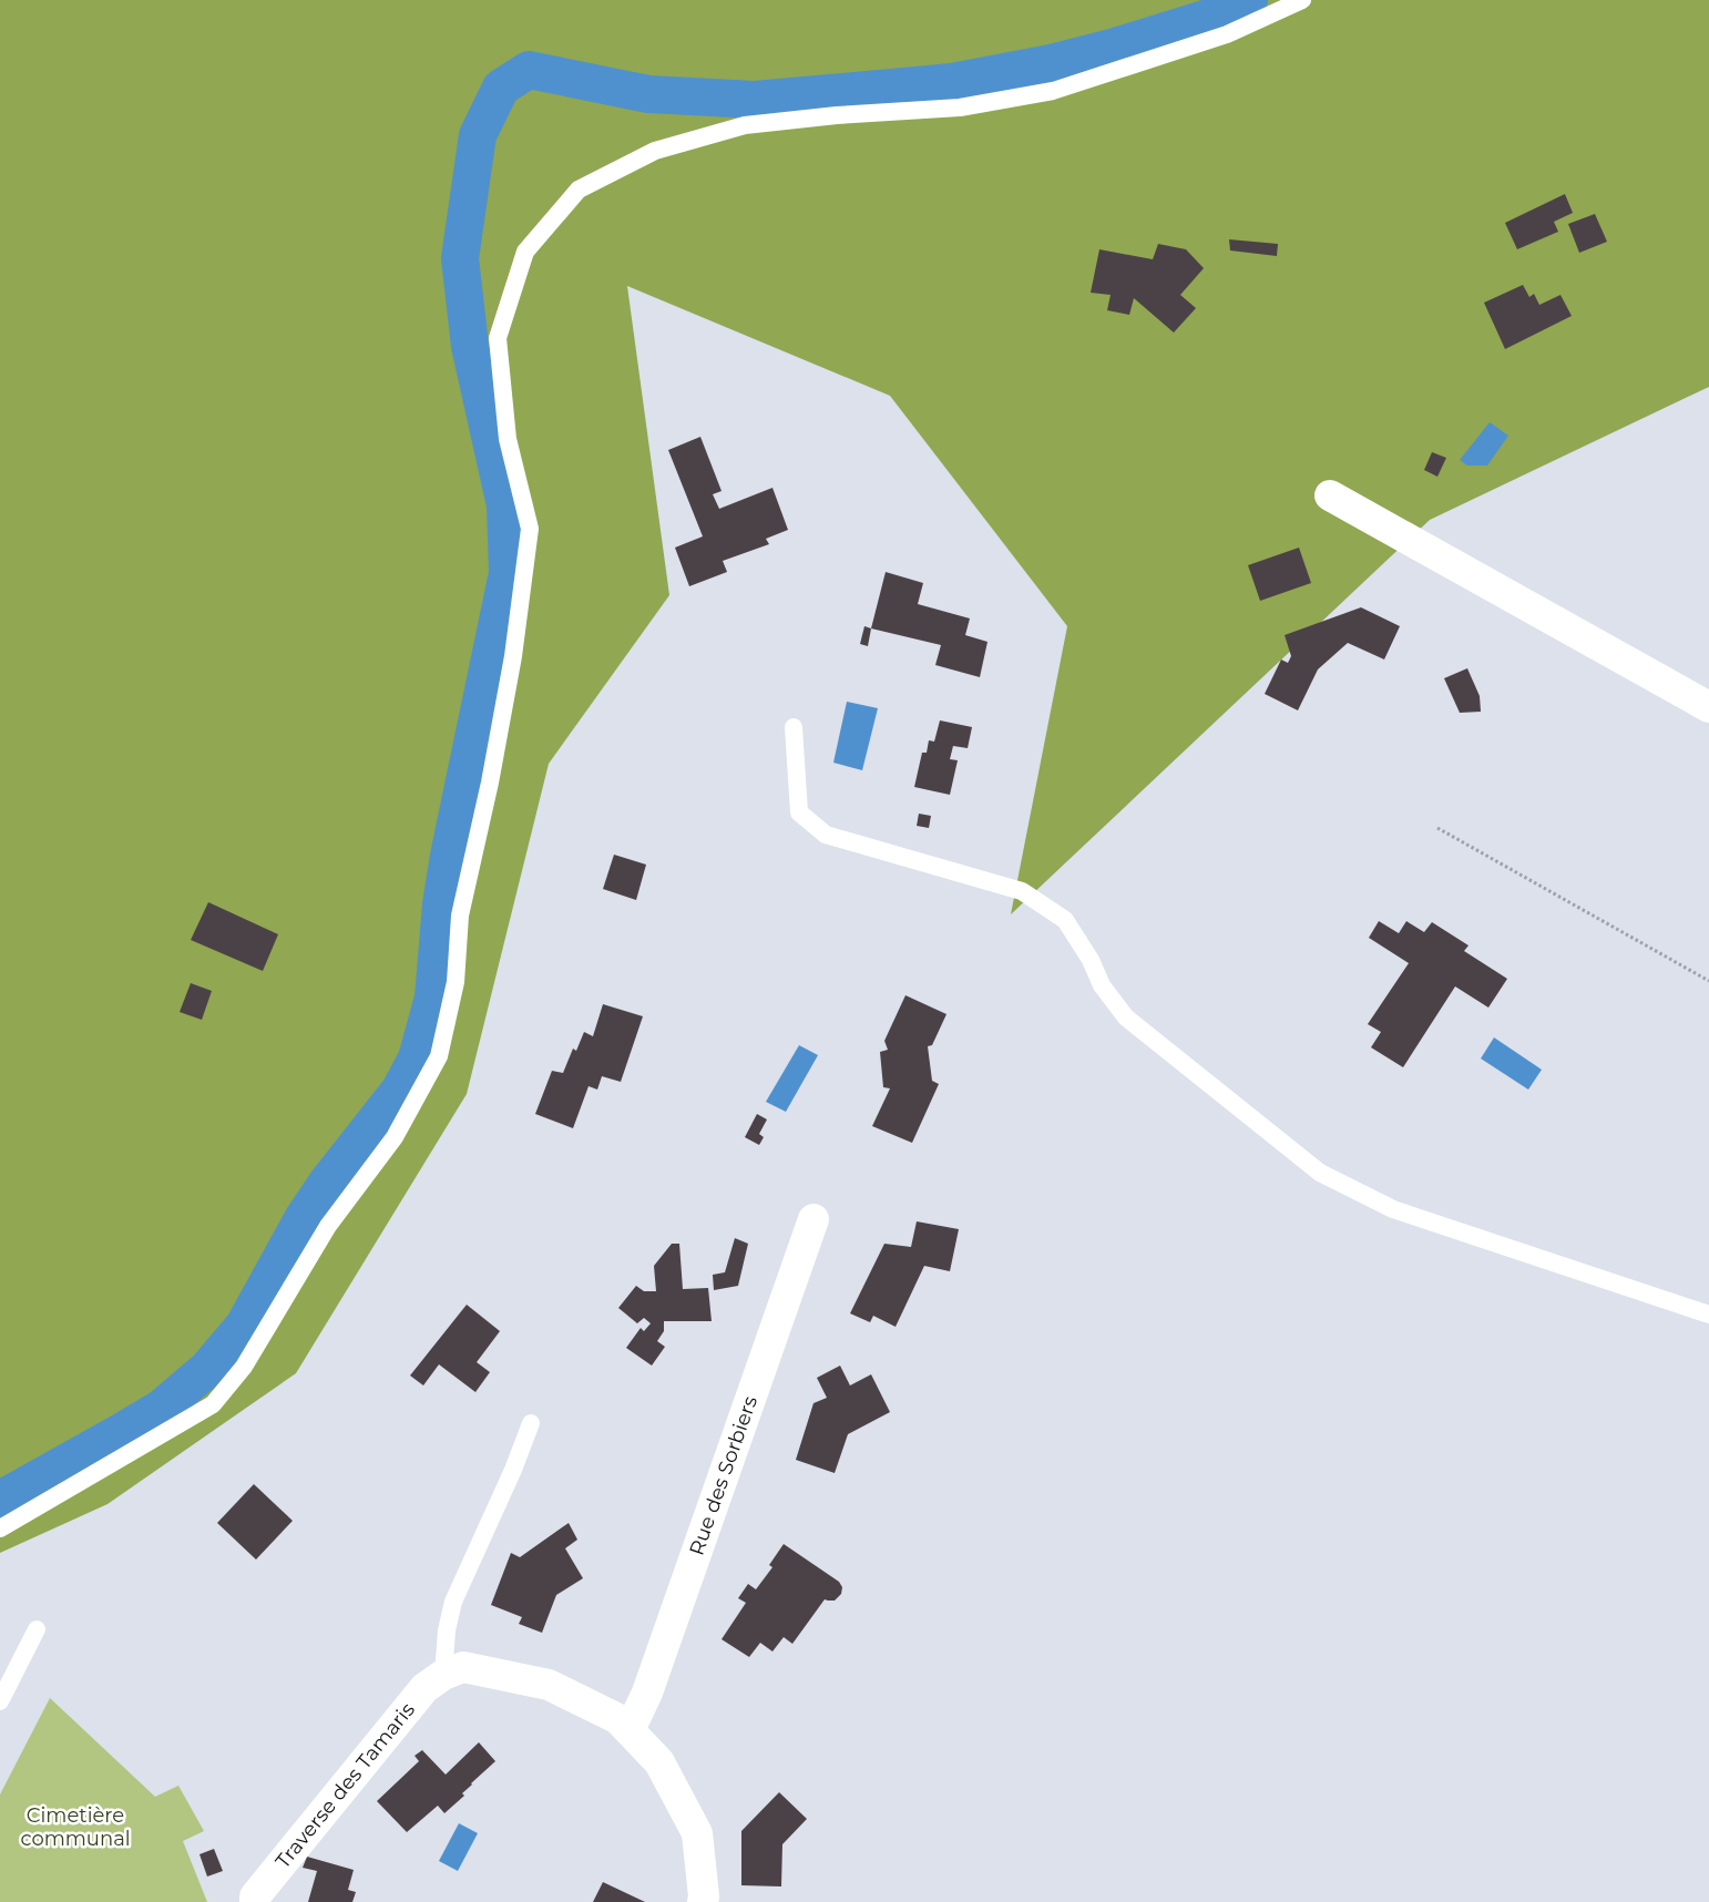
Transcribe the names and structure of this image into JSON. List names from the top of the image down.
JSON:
{
  "streets": {
    "street": ["Rue des Sorbiers", "Traverse des Tamaris"]
  },
  "parks": ["Cimetière communal"]
}
